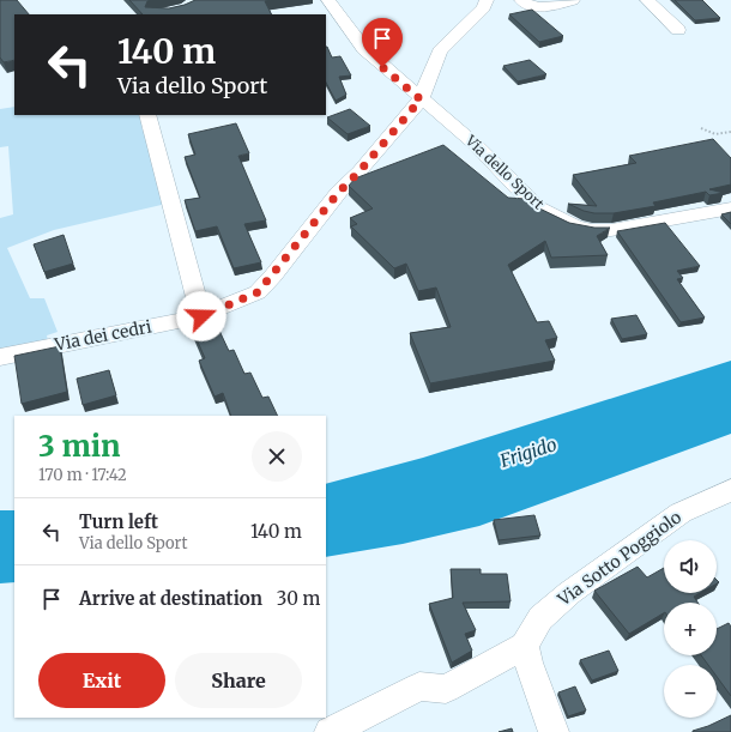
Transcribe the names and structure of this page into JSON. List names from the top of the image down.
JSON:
{
  "streets": {
    "street": ["Via dello Sport", "Via dei cedri", "Via Sotto Poggiolo"]
  },
  "crossings": [
    ["Via dello Sport", "Via dei cedri"]
  ],
  "water": ["Frigido"],
  "page": {
    "turn": ["140 m", "Via dello Sport"],
    "heading": ["3 min", "170 m · 17:42"],
    "list": [
      {
        "name": "Turn left",
        "note": "Via dello Sport",
        "value": "140 m"
      },
      {
        "name": "Arrive at destination",
        "value": "30 m"
      }
    ],
    "map_buttons": ["+", "−"],
    "buttons": ["Exit", "Share"]
  }
}
